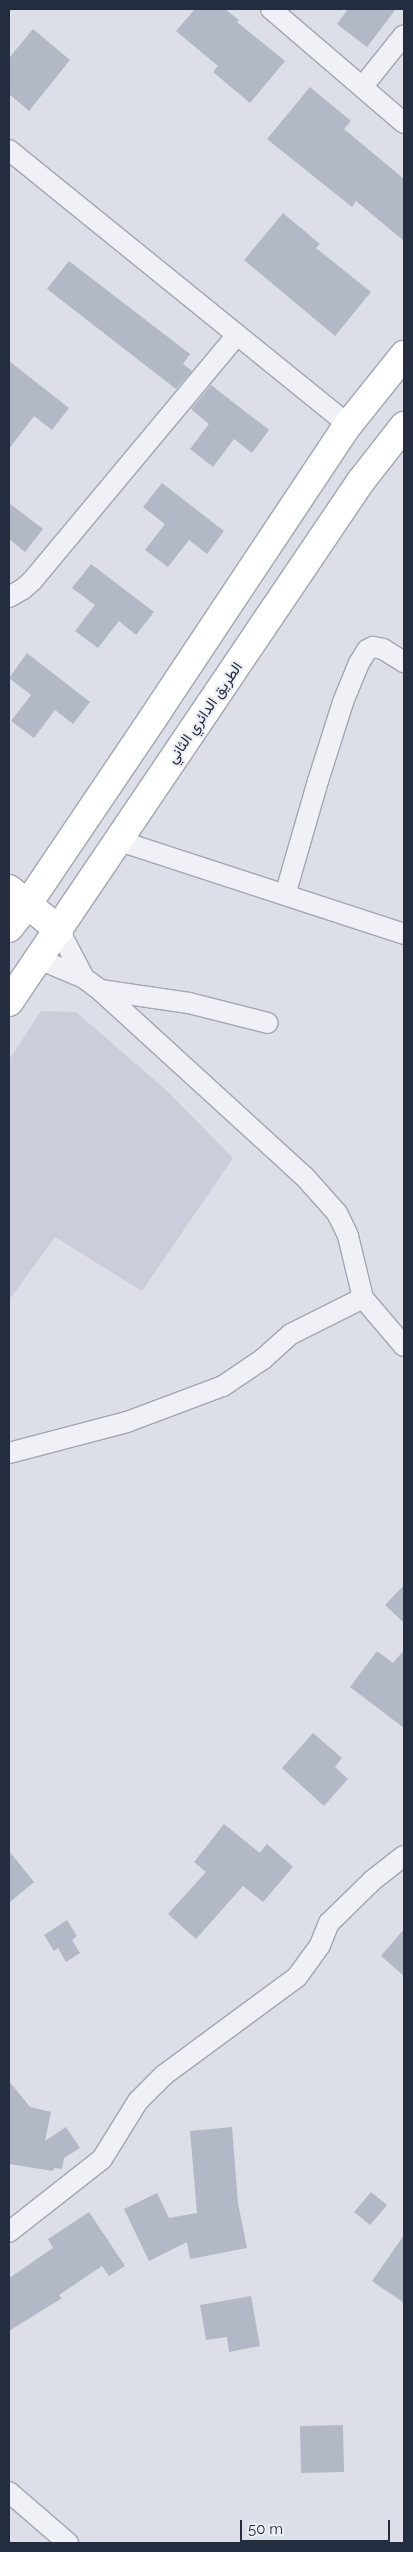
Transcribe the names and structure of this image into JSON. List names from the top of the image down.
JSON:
{
  "streets": {
    "main road": ["الطريق الدائري الثاني"]
  },
  "scale_bar": "50 m"
}
